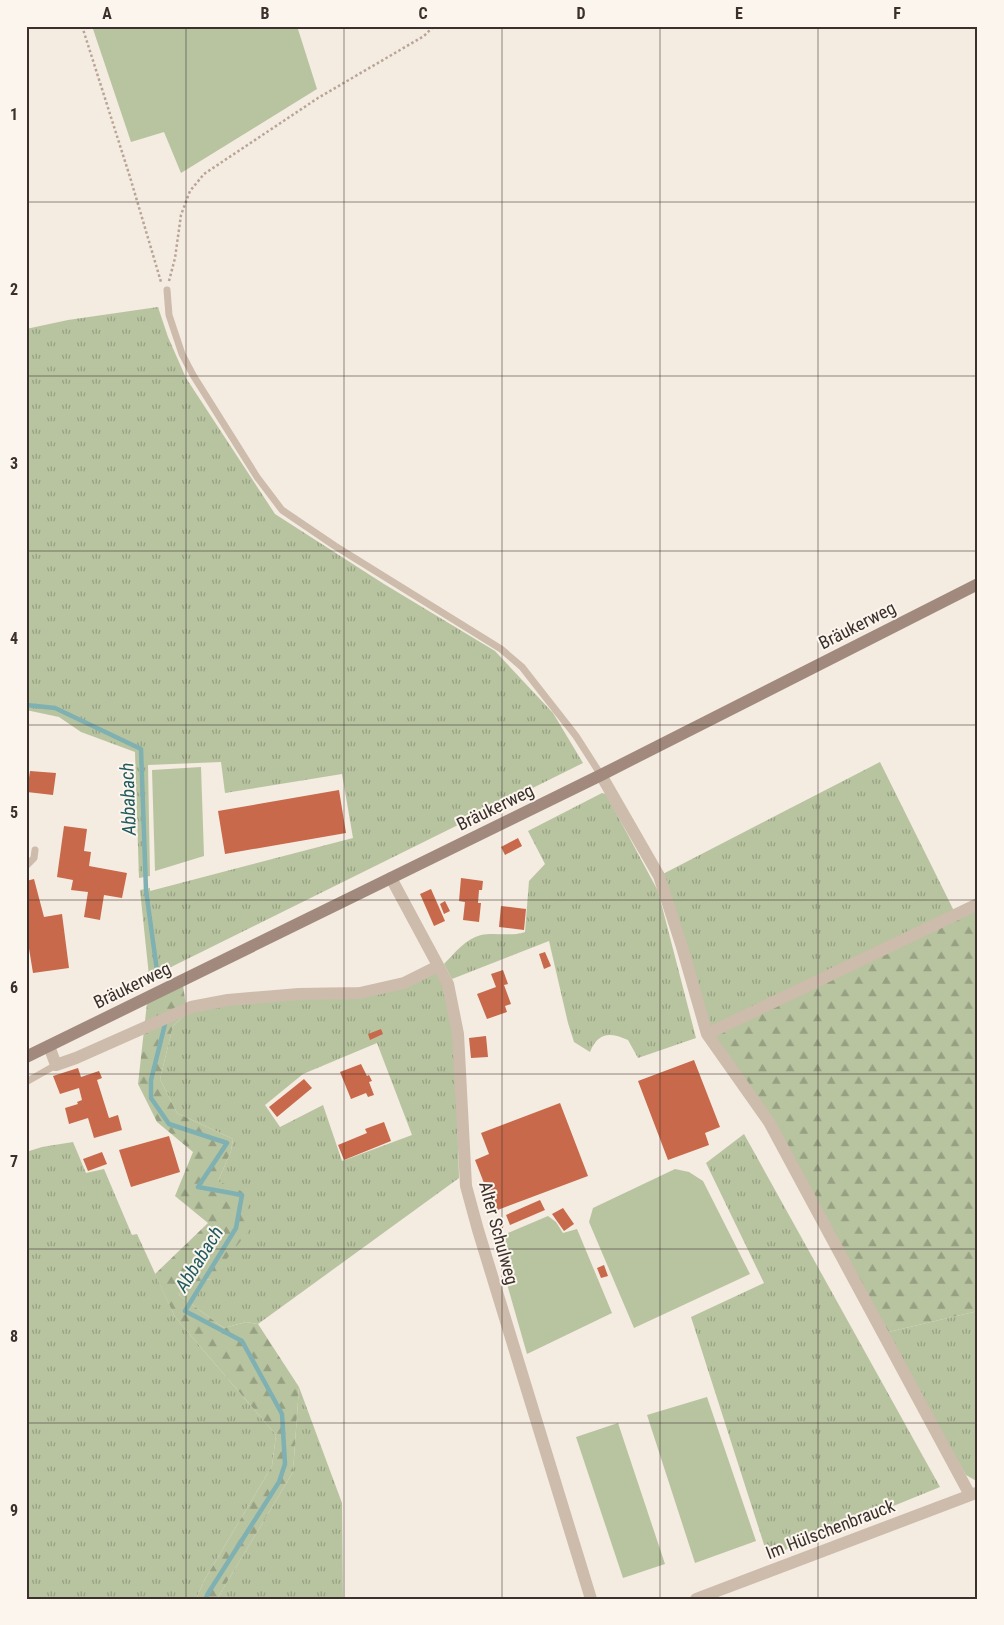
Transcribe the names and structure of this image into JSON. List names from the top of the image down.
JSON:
{
  "streets": {
    "main road": ["Bräukerweg"],
    "street": ["Alter Schulweg", "Im Hülschenbrauck"]
  },
  "crossings": [
    ["Bräukerweg", "Alter Schulweg"]
  ],
  "water": ["Abbabach"],
  "grid": {
    "columns": [
      "A",
      "B",
      "C",
      "D",
      "E",
      "F"
    ],
    "rows": [
      "1",
      "2",
      "3",
      "4",
      "5",
      "6",
      "7",
      "8",
      "9"
    ]
  }
}
